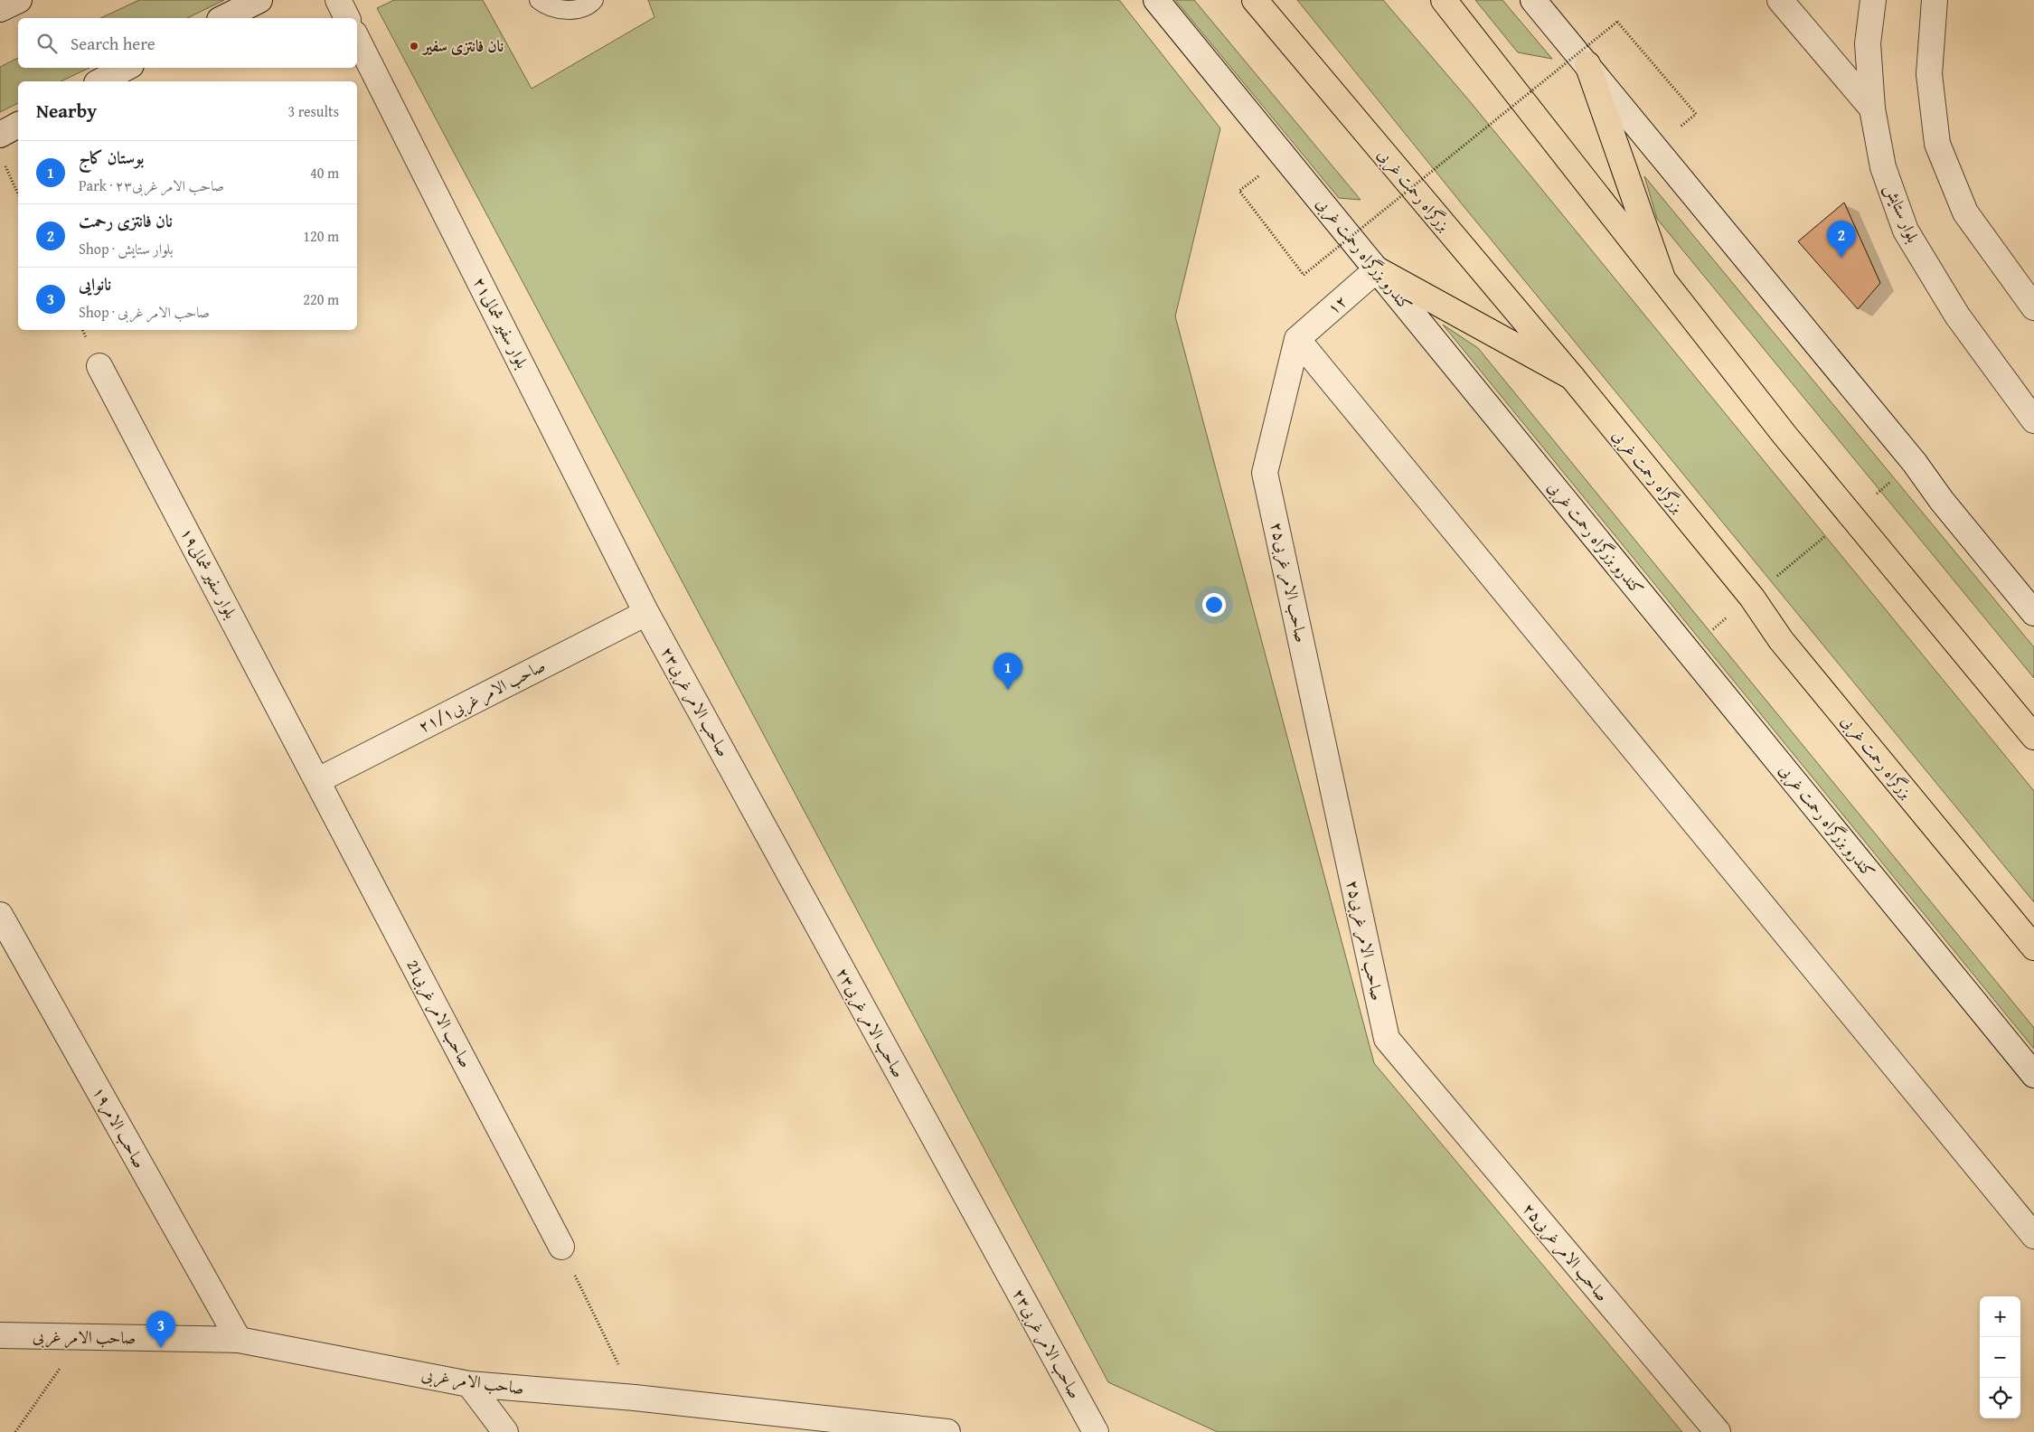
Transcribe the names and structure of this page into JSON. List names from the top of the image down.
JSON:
{
  "streets": {
    "main road": ["بزرگراه رحمت غربی"],
    "street": [
      "بلوار ستایش",
      "کندرو بزرگراه رحمت غربی",
      "۱۲",
      "بلوار سفیر شمالی۲۱",
      "بلوار سفیر شمالی۱۹",
      "صاحب الامر غربی۲۵",
      "صاحب الامر غربی۲۱/۱",
      "صاحب الامر غربی۲۳",
      "21صاحب الامر غربی",
      "صاحب الامر۱۹",
      "صاحب الامر غربی"
    ]
  },
  "crossings": [
    ["کندرو بزرگراه رحمت غربی", "۱۲"],
    ["۱۲", "صاحب الامر غربی۲۵"],
    ["بلوار سفیر شمالی۲۱", "صاحب الامر غربی۲۱/۱"],
    ["بلوار سفیر شمالی۲۱", "صاحب الامر غربی۲۳"],
    ["بلوار سفیر شمالی۱۹", "صاحب الامر غربی۲۱/۱"],
    ["بلوار سفیر شمالی۱۹", "21صاحب الامر غربی"],
    ["صاحب الامر غربی۲۱/۱", "صاحب الامر غربی۲۳"],
    ["صاحب الامر غربی۲۱/۱", "21صاحب الامر غربی"],
    ["صاحب الامر۱۹", "صاحب الامر غربی"]
  ],
  "places": ["نان فانتزی سفیر"],
  "page": {
    "search": "Search here",
    "heading": ["Nearby", "3 results"],
    "list": [
      {
        "mark": "1",
        "name": "بوستان کاج",
        "note": "Park · صاحب الامر غربی۲۳",
        "value": "40 m"
      },
      {
        "mark": "2",
        "name": "نان فانتزی رحمت",
        "note": "Shop · بلوار ستایش",
        "value": "120 m"
      },
      {
        "mark": "3",
        "name": "نانوایی",
        "note": "Shop · صاحب الامر غربی",
        "value": "220 m"
      }
    ],
    "pins": ["2", "1", "3"],
    "map_buttons": ["+", "−"]
  }
}
